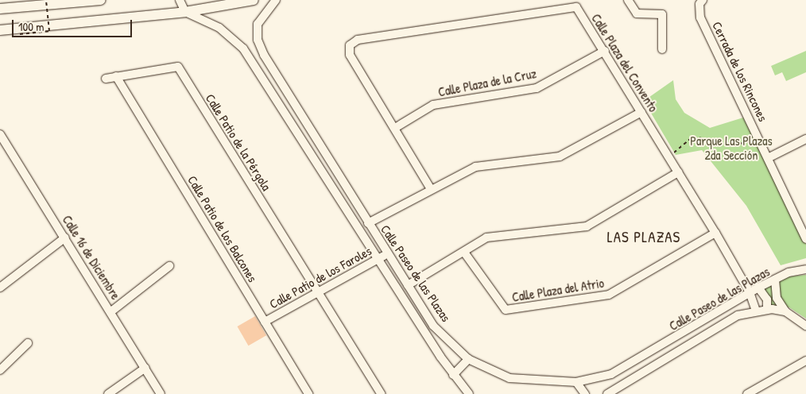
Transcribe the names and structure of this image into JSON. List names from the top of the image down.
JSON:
{
  "streets": {
    "street": [
      "Calle Plaza del Convento",
      "Cerrada de los Rincones",
      "Calle Plaza de la Cruz",
      "Calle Patio de la Pérgola",
      "Calle Patio de los Balcones",
      "Calle 16 de Diciembre",
      "Calle Paseo de las Plazas",
      "Calle Patio de los Faroles",
      "Calle Plaza del Atrio"
    ]
  },
  "crossings": [
    ["Calle Plaza del Convento", "Calle Plaza de la Cruz"],
    ["Calle Plaza del Convento", "Calle Paseo de las Plazas"],
    ["Calle Plaza del Convento", "Calle Plaza del Atrio"],
    ["Calle Patio de la Pérgola", "Calle Patio de los Balcones"],
    ["Calle Patio de la Pérgola", "Calle Patio de los Faroles"],
    ["Calle Patio de los Balcones", "Calle Patio de los Faroles"],
    ["Calle Paseo de las Plazas", "Calle Patio de los Faroles"]
  ],
  "districts": ["LAS PLAZAS"],
  "parks": ["Parque Las Plazas 2da Sección"],
  "scale_bar": "100 m"
}
